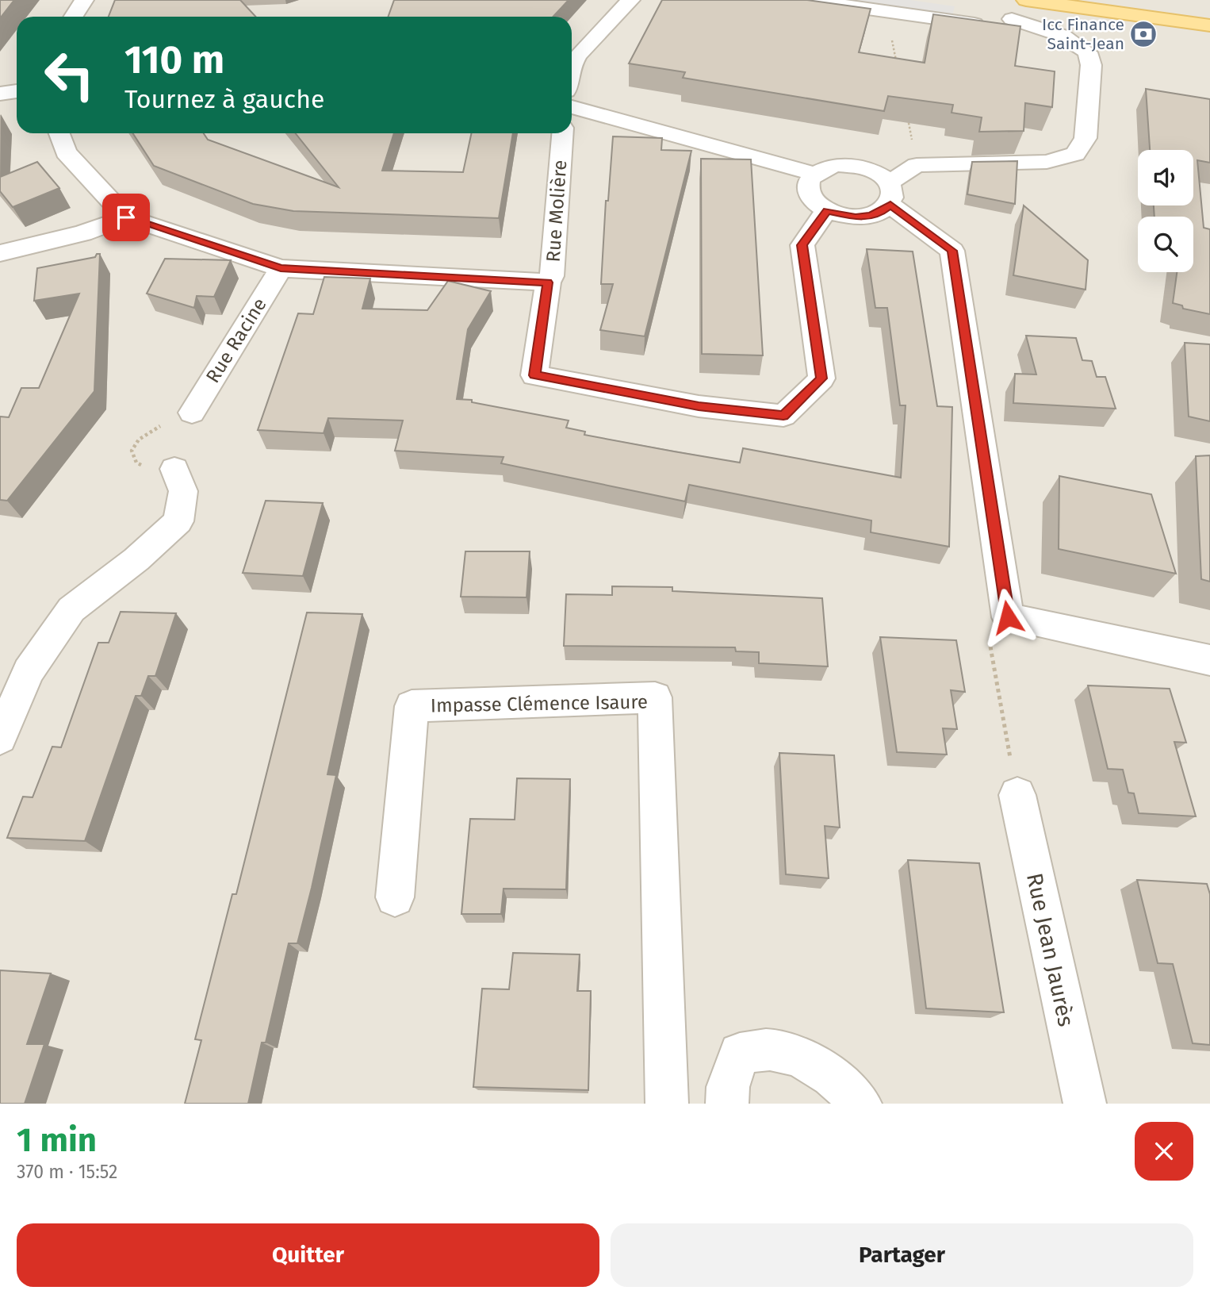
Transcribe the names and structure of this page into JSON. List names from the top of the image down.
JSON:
{
  "streets": {
    "street": [
      "Rue Molière",
      "Rue Racine",
      "Impasse Clémence Isaure",
      "Rue Jean Jaurès"
    ]
  },
  "places": {
    "bank": ["Icc Finance Saint-Jean"]
  },
  "page": {
    "turn": ["110 m", "Tournez à gauche"],
    "heading": ["1 min", "370 m · 15:52"],
    "buttons": ["Quitter", "Partager"]
  }
}
